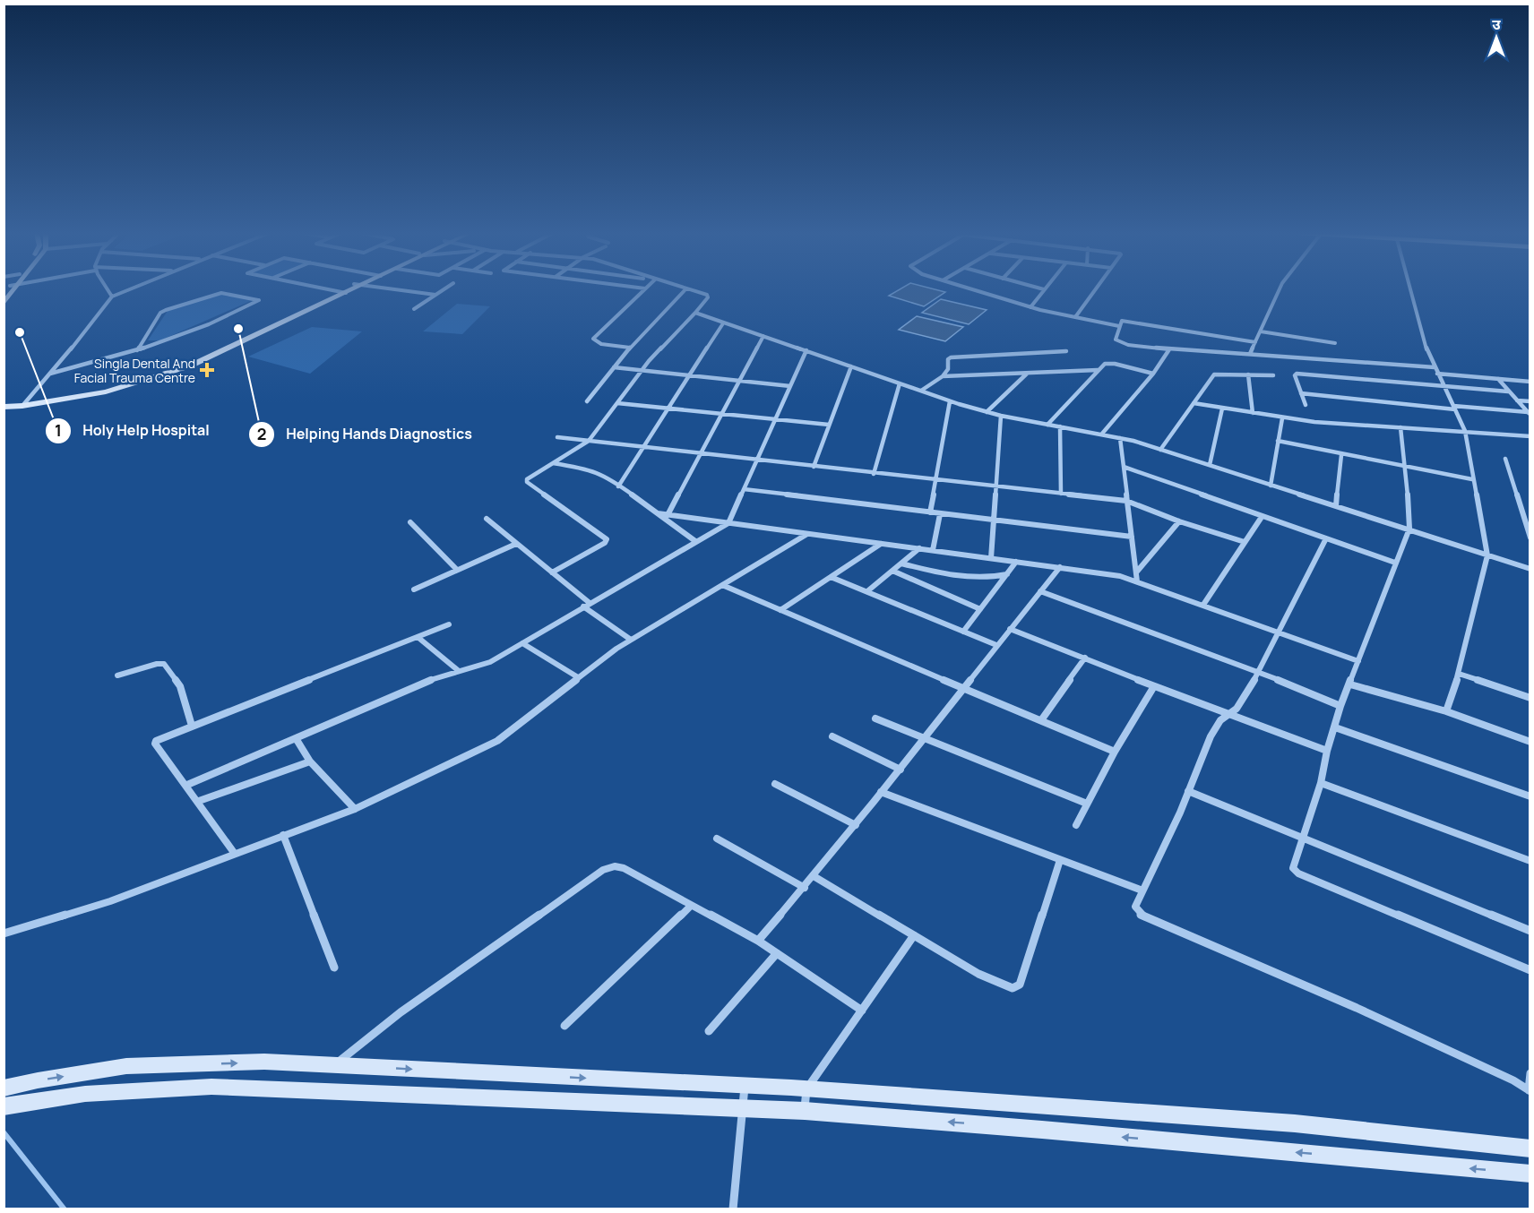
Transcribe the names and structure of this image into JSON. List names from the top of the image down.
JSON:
{
  "places": {
    "other": ["Helping Hands Diagnostics", "Holy Help Hospital"],
    "health": ["Singla Dental And Facial Trauma Centre"]
  },
  "north": "top"
}
